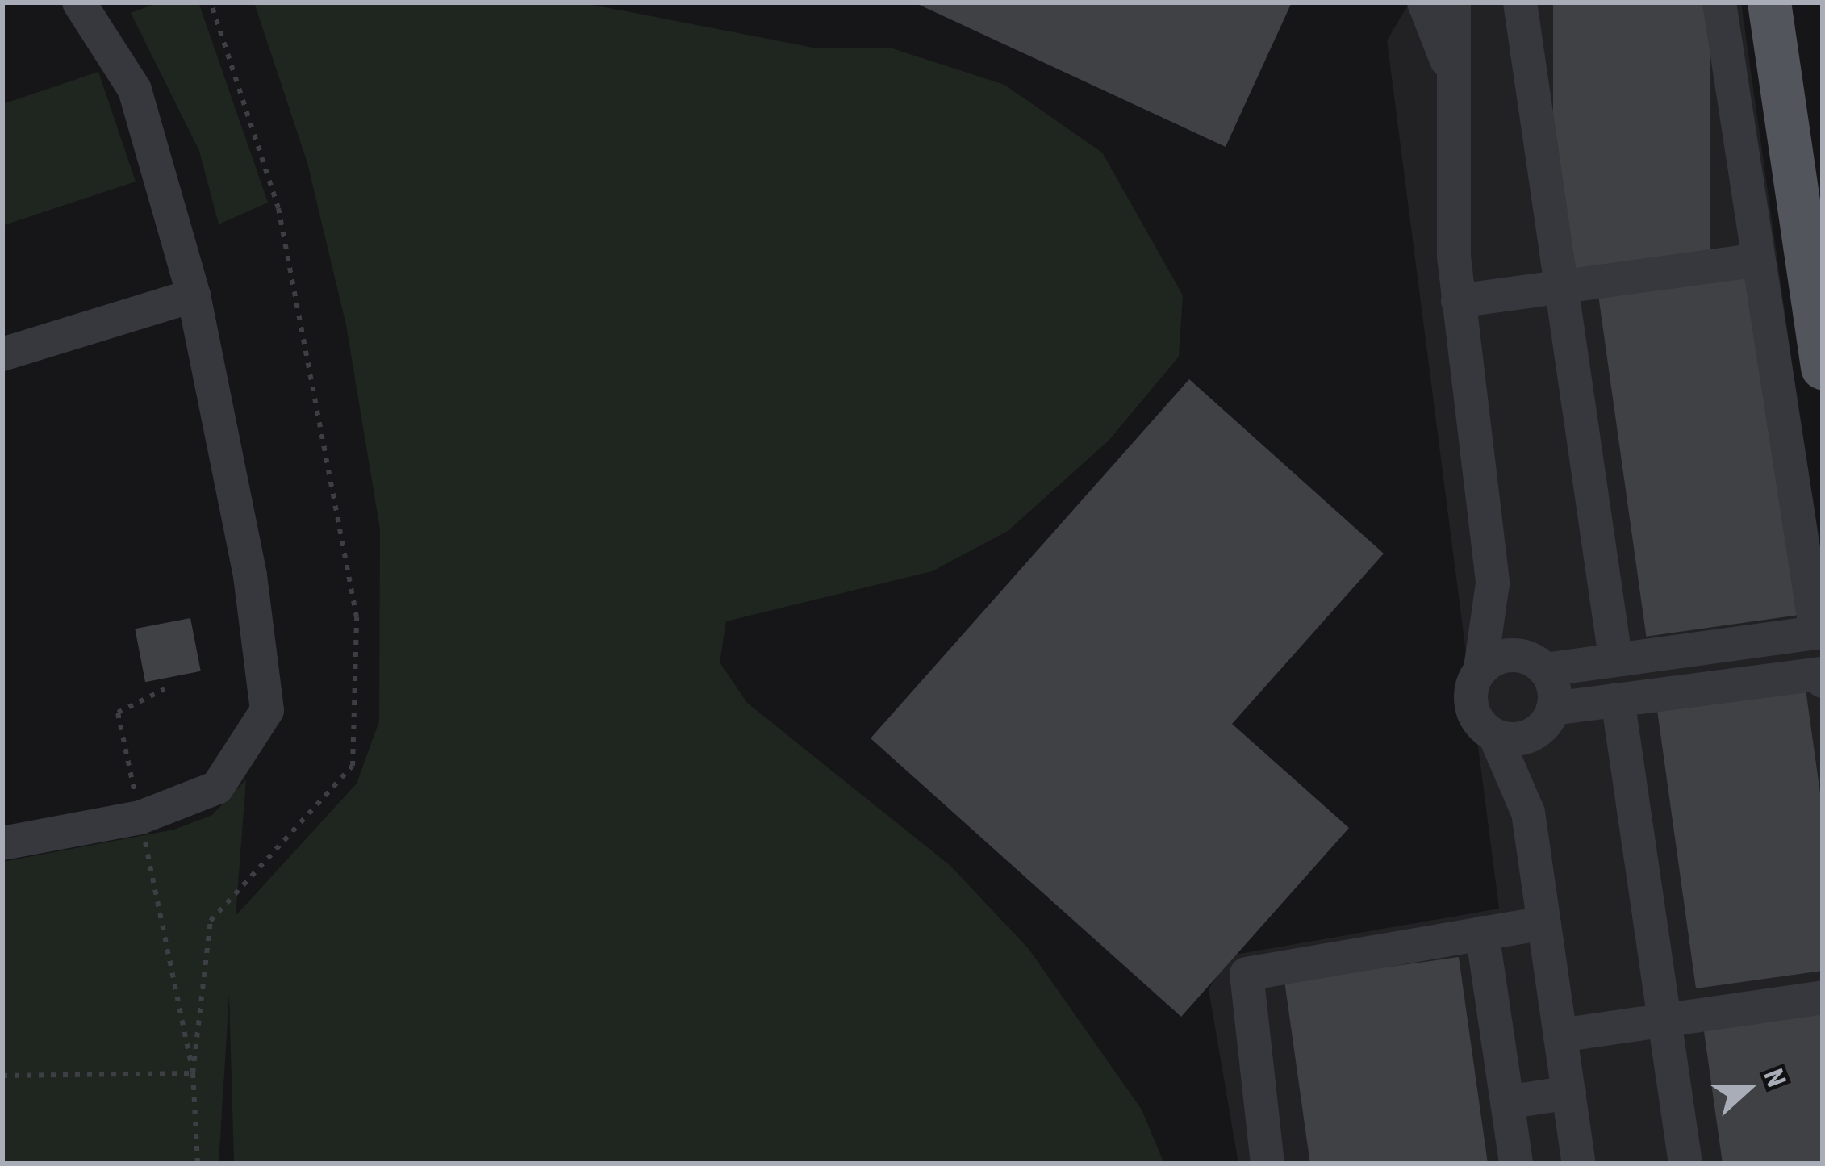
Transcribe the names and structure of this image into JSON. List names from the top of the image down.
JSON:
{
  "north": "right"
}
